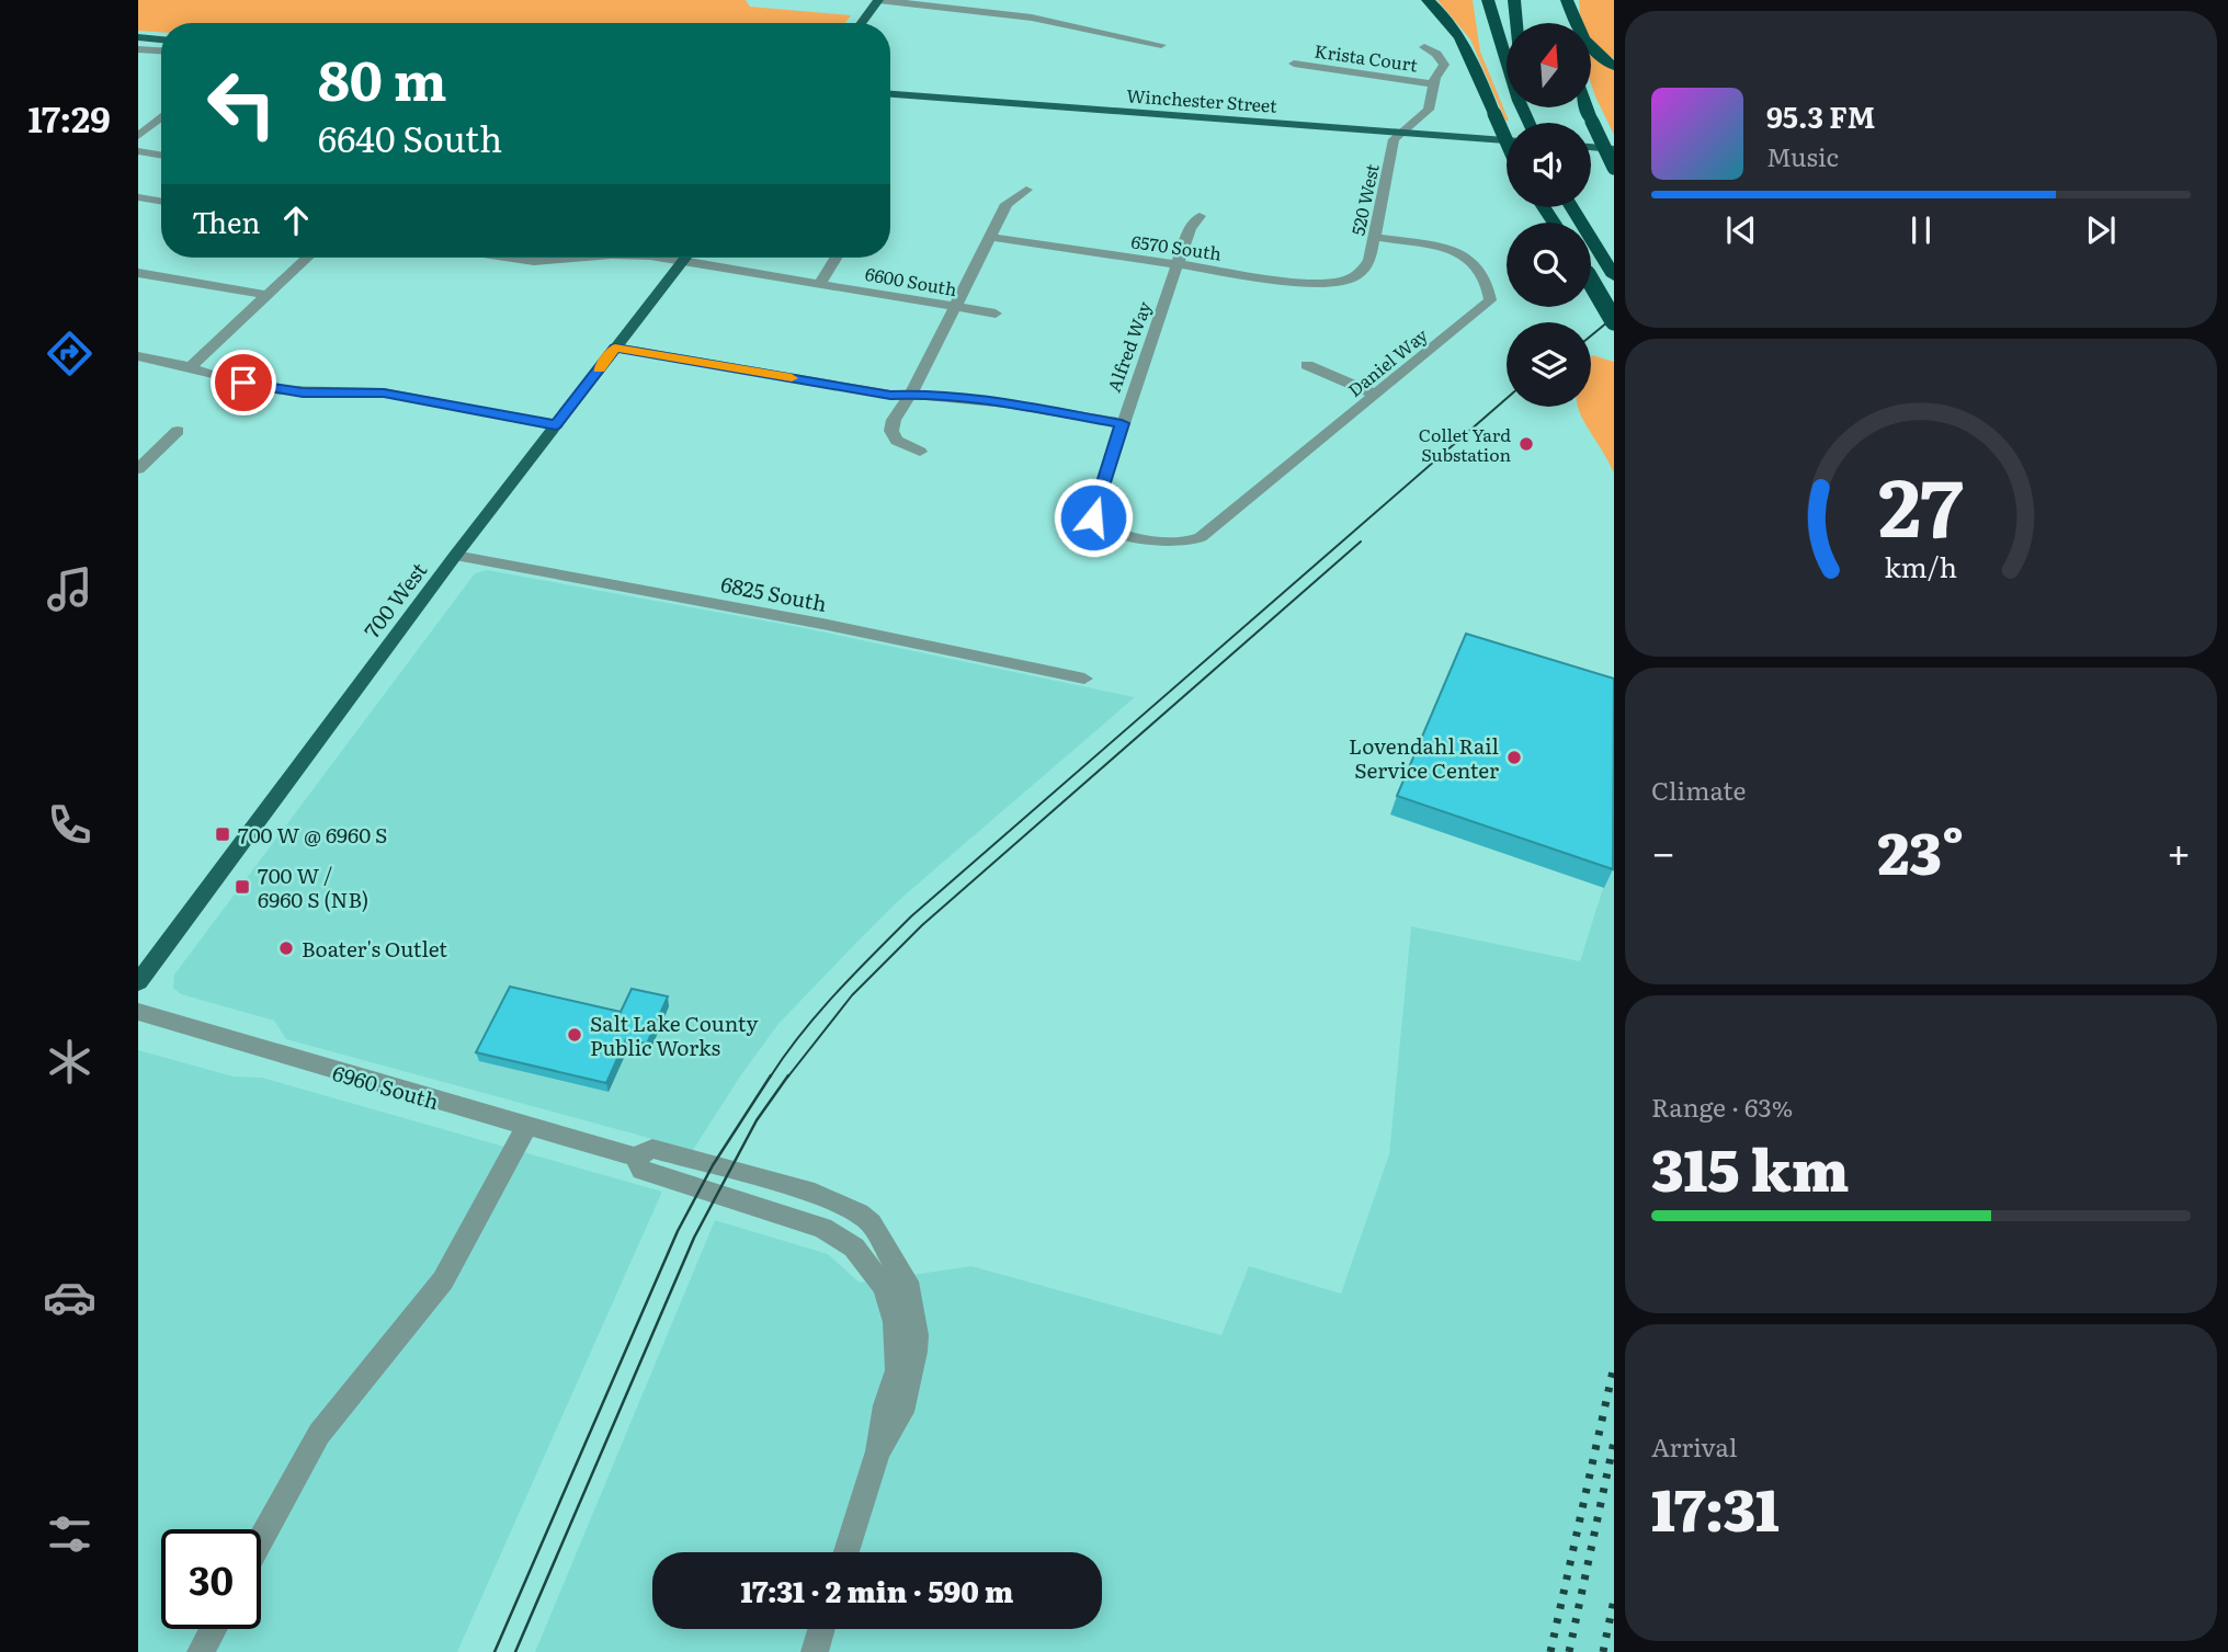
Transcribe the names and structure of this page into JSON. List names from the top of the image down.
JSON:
{
  "streets": {
    "main road": ["Winchester Street", "700 West"],
    "street": [
      "Krista Court",
      "520 West",
      "6570 South",
      "6600 South",
      "Alfred Way",
      "Daniel Way",
      "6825 South",
      "6960 South"
    ]
  },
  "crossings": [
    ["Krista Court", "520 West"],
    ["Winchester Street", "520 West"],
    ["520 West", "6570 South"],
    ["520 West", "Daniel Way"],
    ["6570 South", "Alfred Way"],
    ["Alfred Way", "Daniel Way"],
    ["6825 South", "700 West"]
  ],
  "places": {
    "other": [
      "Collet Yard Substation",
      "Lovendahl Rail Service Center",
      "Boater's Outlet",
      "Salt Lake County Public Works"
    ],
    "transit": ["700 W @ 6960 S", "700 W / 6960 S (NB)"]
  },
  "north": "top",
  "page": {
    "tabs": "17:29",
    "turn": ["80 m", "6640 South"],
    "song": ["95.3 FM", "Music"],
    "then": "Then",
    "tile": [
      "Climate",
      ["Range · 63%", "315 km"],
      ["Arrival", "17:31"]
    ],
    "heat": ["−", "23°", "+"],
    "limit": "30",
    "trip": "17:31 · 2 min · 590 m",
    "gauge": ["27", "km/h"]
  }
}
